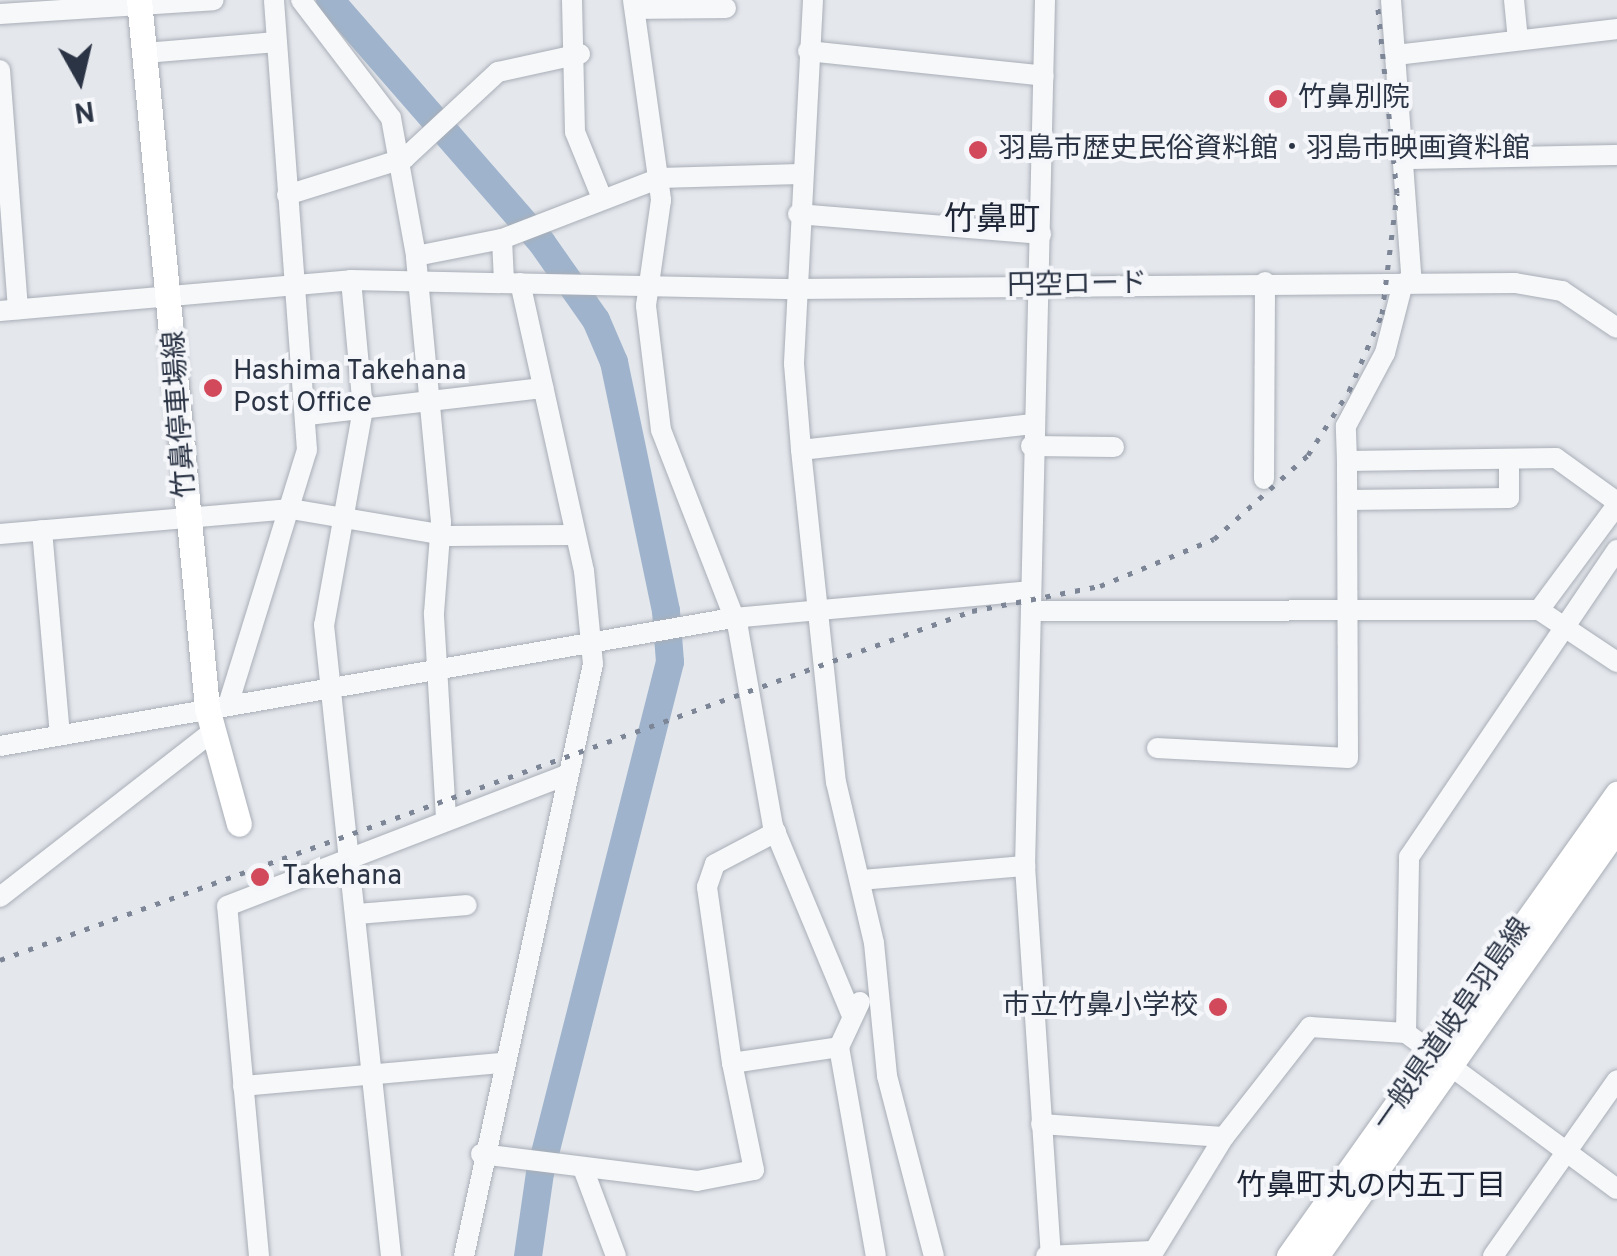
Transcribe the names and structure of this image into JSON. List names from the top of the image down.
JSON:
{
  "streets": {
    "main road": ["竹鼻停車場線", "一般県道岐阜羽島線"],
    "street": ["円空ロード"]
  },
  "crossings": [
    ["円空ロード", "竹鼻停車場線"]
  ],
  "districts": ["竹鼻町", "竹鼻町丸の内五丁目"],
  "places": [
    "竹鼻別院",
    "羽島市歴史民俗資料館・羽島市映画資料館",
    "Hashima Takehana Post Office",
    "Takehana",
    "市立竹鼻小学校"
  ],
  "north": "bottom"
}
